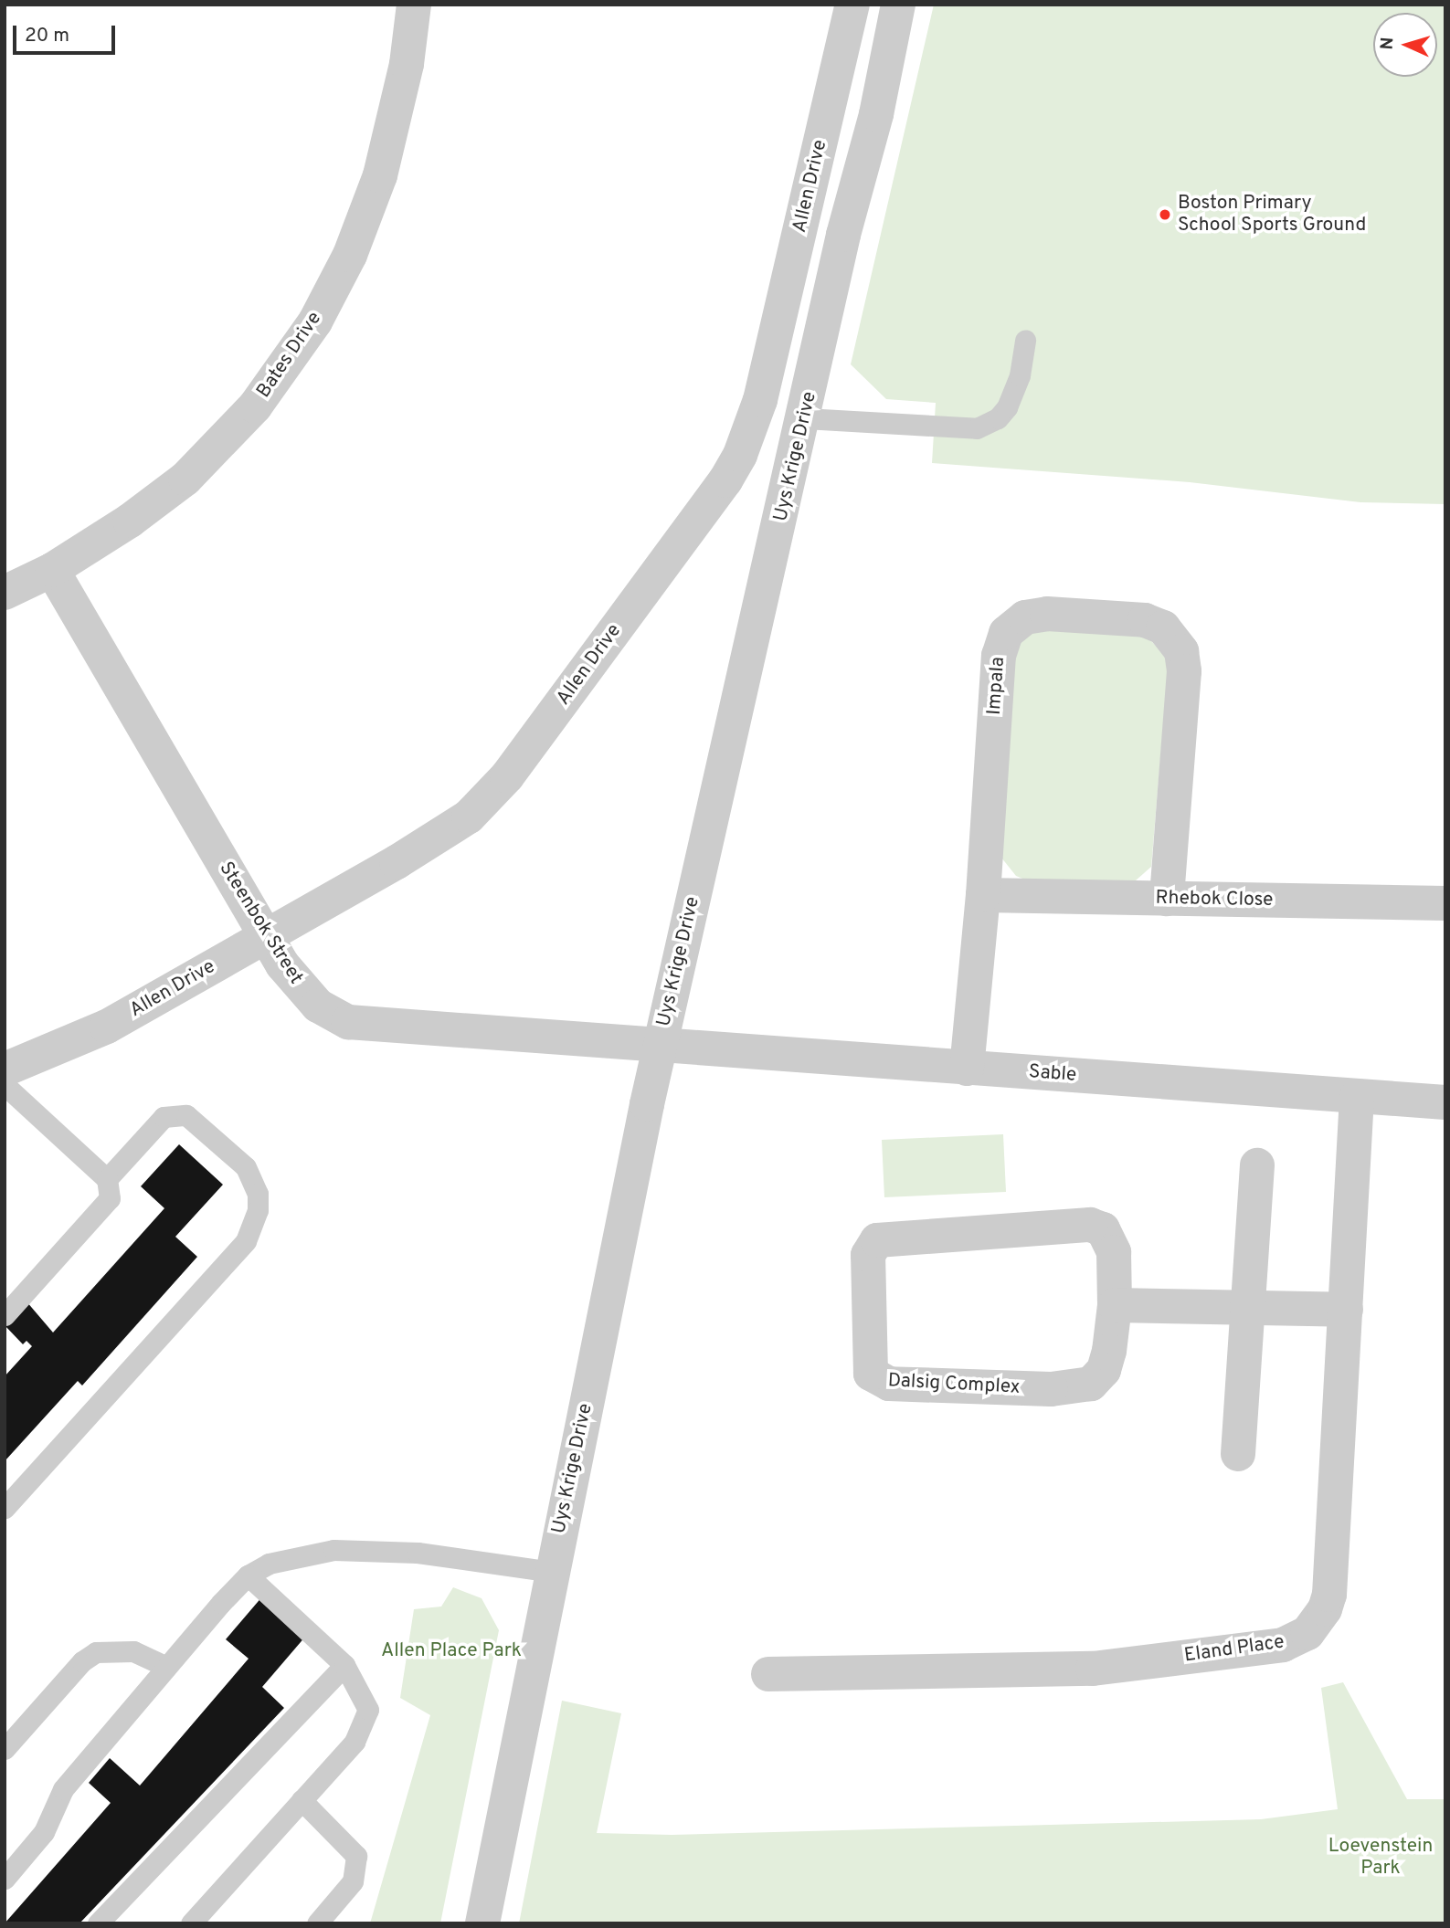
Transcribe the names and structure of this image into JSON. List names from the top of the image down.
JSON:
{
  "streets": {
    "street": [
      "Allen Drive",
      "Bates Drive",
      "Uys Krige Drive",
      "Impala",
      "Rhebok Close",
      "Steenbok Street",
      "Sable",
      "Dalsig Complex",
      "Eland Place"
    ]
  },
  "crossings": [
    ["Allen Drive", "Steenbok Street"],
    ["Bates Drive", "Steenbok Street"],
    ["Uys Krige Drive", "Steenbok Street"],
    ["Uys Krige Drive", "Sable"],
    ["Impala", "Rhebok Close"],
    ["Impala", "Sable"],
    ["Steenbok Street", "Sable"],
    ["Sable", "Eland Place"]
  ],
  "parks": ["Allen Place Park", "Loevenstein Park"],
  "places": ["Boston Primary School Sports Ground"],
  "scale_bar": "20 m",
  "north": "left"
}
